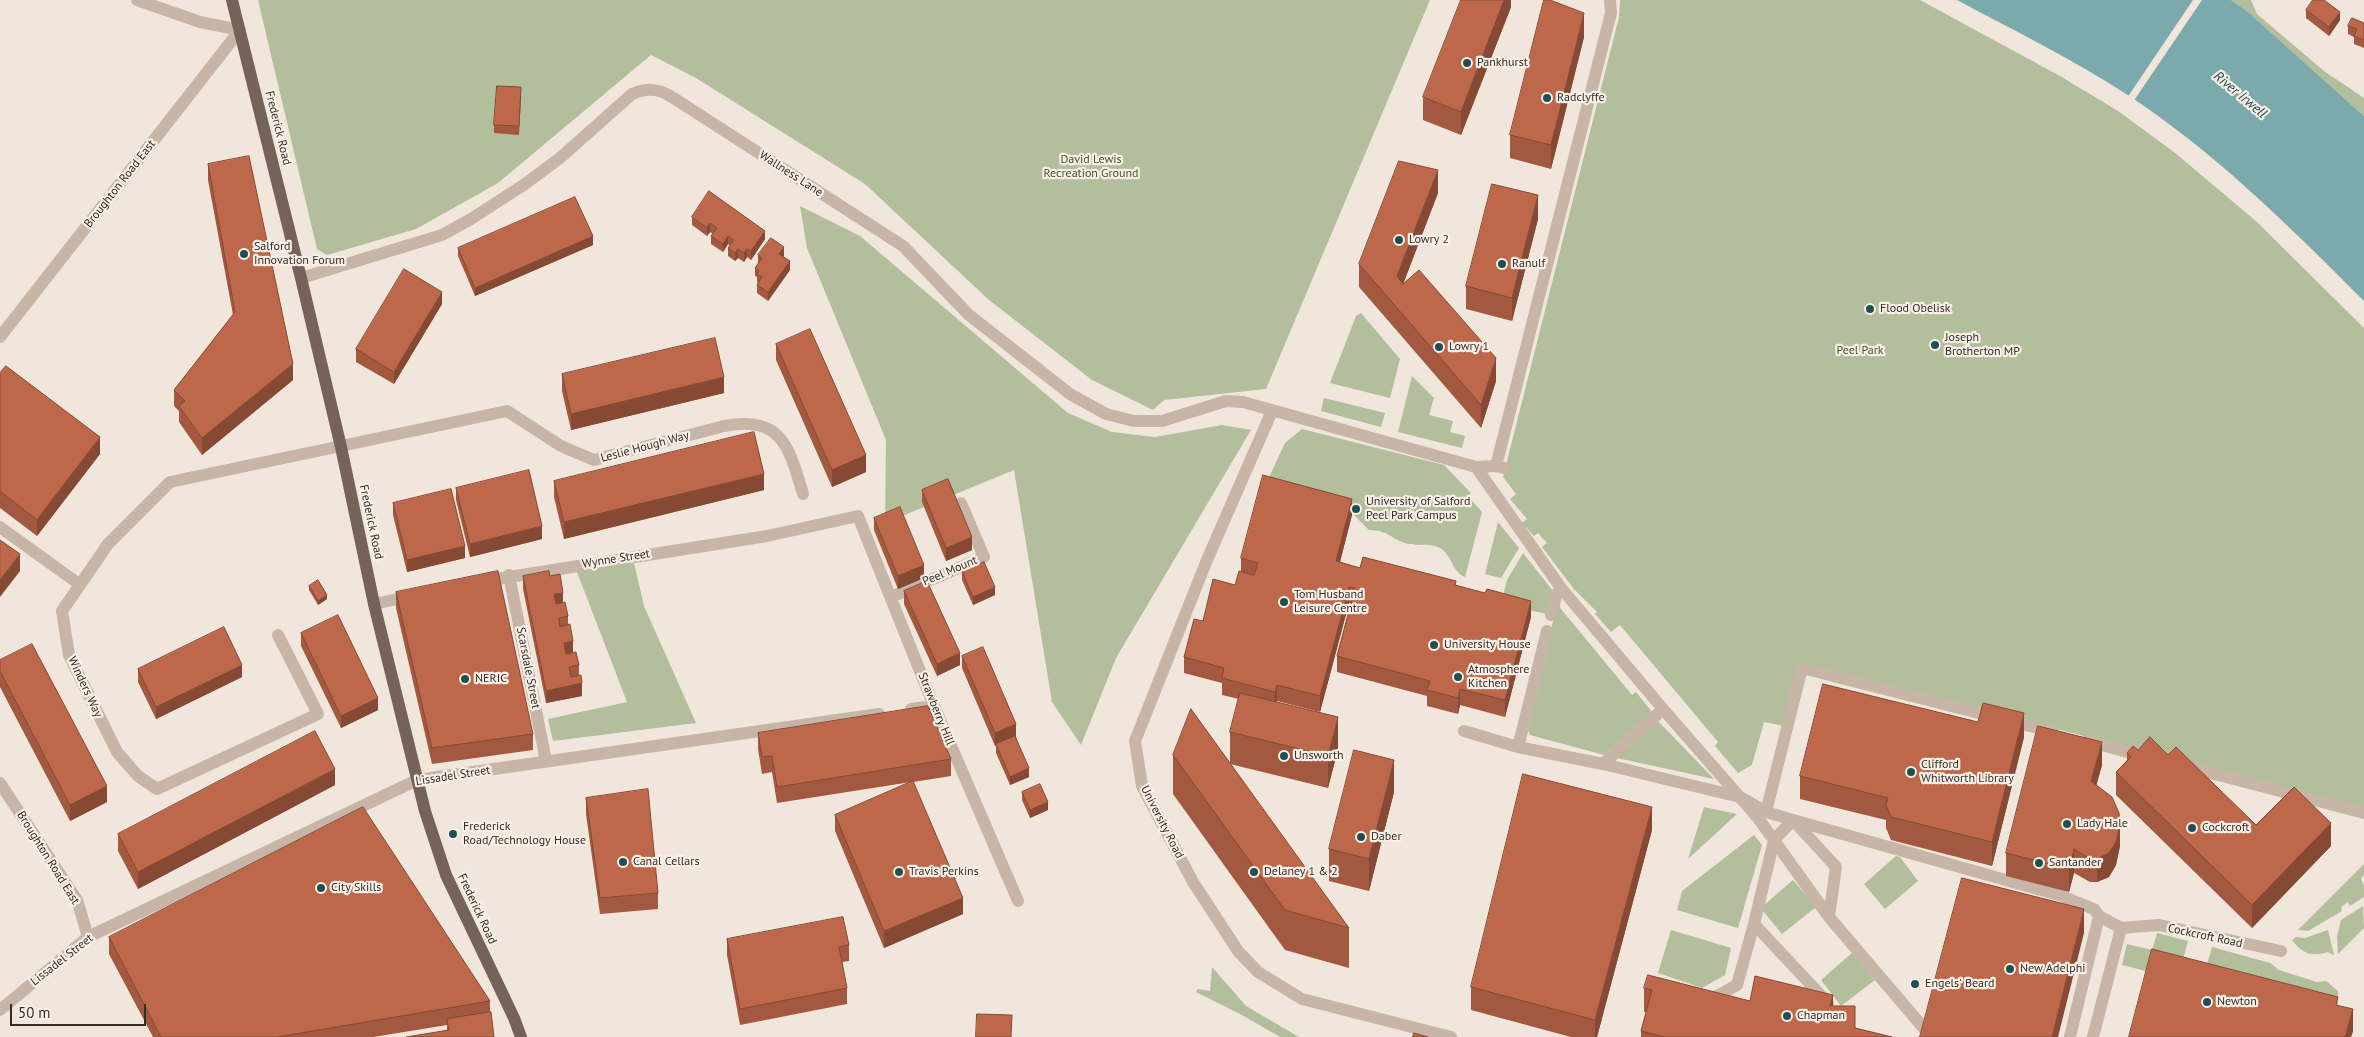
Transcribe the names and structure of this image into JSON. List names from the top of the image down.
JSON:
{
  "streets": {
    "main road": ["Frederick Road"],
    "street": [
      "Wallness Lane",
      "Broughton Road East",
      "Leslie Hough Way",
      "Wynne Street",
      "Peel Mount",
      "Scarsdale Street",
      "Winders Way",
      "Strawberry Hill",
      "Lissadel Street",
      "University Road",
      "Cockcroft Road"
    ]
  },
  "crossings": [
    ["Frederick Road", "Wallness Lane"],
    ["Frederick Road", "Broughton Road East"],
    ["Frederick Road", "Leslie Hough Way"],
    ["Frederick Road", "Winders Way"],
    ["Frederick Road", "Lissadel Street"],
    ["Wallness Lane", "University Road"],
    ["Broughton Road East", "Lissadel Street"],
    ["Leslie Hough Way", "Winders Way"],
    ["Wynne Street", "Scarsdale Street"],
    ["Wynne Street", "Strawberry Hill"],
    ["Peel Mount", "Strawberry Hill"],
    ["Scarsdale Street", "Lissadel Street"],
    ["Strawberry Hill", "Lissadel Street"]
  ],
  "water": ["River Irwell"],
  "parks": ["David Lewis Recreation Ground", "Peel Park"],
  "places": [
    "Pankhurst",
    "Radclyffe",
    "Lowry 2",
    "Salford Innovation Forum",
    "Ranulf",
    "Flood Obelisk",
    "Joseph Brotherton MP",
    "Lowry 1",
    "University of Salford Peel Park Campus",
    "Tom Husband Leisure Centre",
    "University House",
    "Atmosphere Kitchen",
    "NERIC",
    "Unsworth",
    "Clifford Whitworth Library",
    "Lady Hale",
    "Cockcroft",
    "Frederick Road/Technology House",
    "Daber",
    "Canal Cellars",
    "Santander",
    "Travis Perkins",
    "Delaney 1 & 2",
    "City Skills",
    "New Adelphi",
    "Engels' Beard",
    "Newton",
    "Chapman"
  ],
  "scale_bar": "50 m"
}
